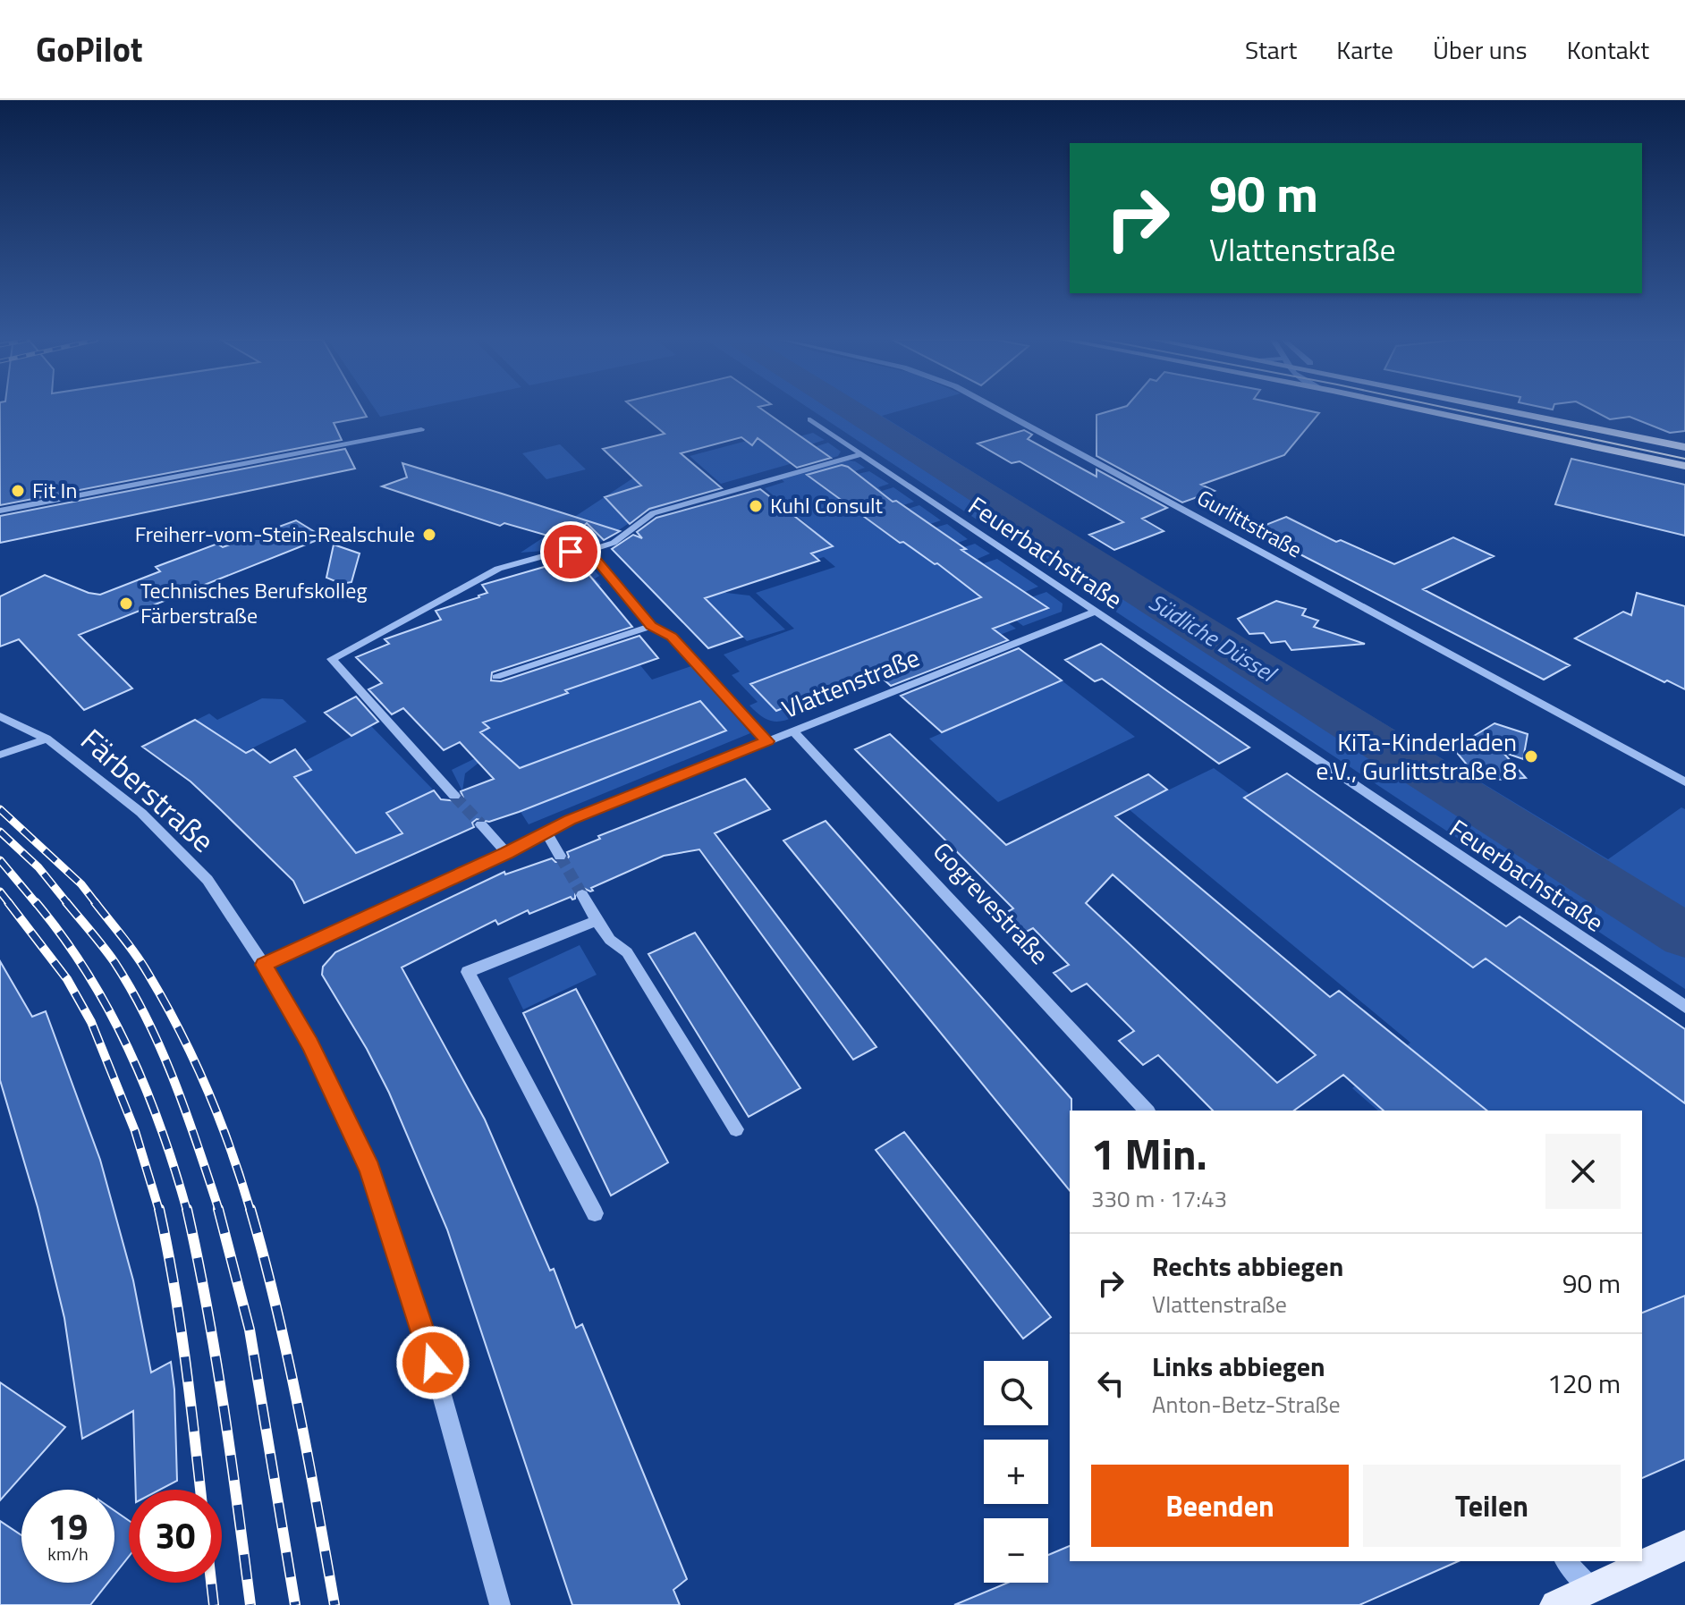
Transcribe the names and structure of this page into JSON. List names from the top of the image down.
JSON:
{
  "streets": {
    "street": [
      "Gurlittstraße",
      "Feuerbachstraße",
      "Vlattenstraße",
      "Färberstraße",
      "Gogrevestraße"
    ]
  },
  "crossings": [
    ["Feuerbachstraße", "Vlattenstraße"],
    ["Vlattenstraße", "Färberstraße"],
    ["Vlattenstraße", "Gogrevestraße"]
  ],
  "water": ["Südliche Düssel"],
  "places": [
    "Fit In",
    "Kuhl Consult",
    "Freiherr-vom-Stein-Realschule",
    "Technisches Berufskolleg Färberstraße",
    "KiTa-Kinderladen e.V., Gurlittstraße 8"
  ],
  "page": {
    "header": "GoPilot",
    "nav": [
      "Start",
      "Karte",
      "Über uns",
      "Kontakt"
    ],
    "turn": ["90 m", "Vlattenstraße"],
    "heading": ["1 Min.", "330 m · 17:43"],
    "list": [
      {
        "name": "Rechts abbiegen",
        "note": "Vlattenstraße",
        "value": "90 m"
      },
      {
        "name": "Links abbiegen",
        "note": "Anton-Betz-Straße",
        "value": "120 m"
      }
    ],
    "map_buttons": ["+", "−"],
    "buttons": ["Beenden", "Teilen"],
    "speed": "19 km/h",
    "limit": "30"
  }
}
